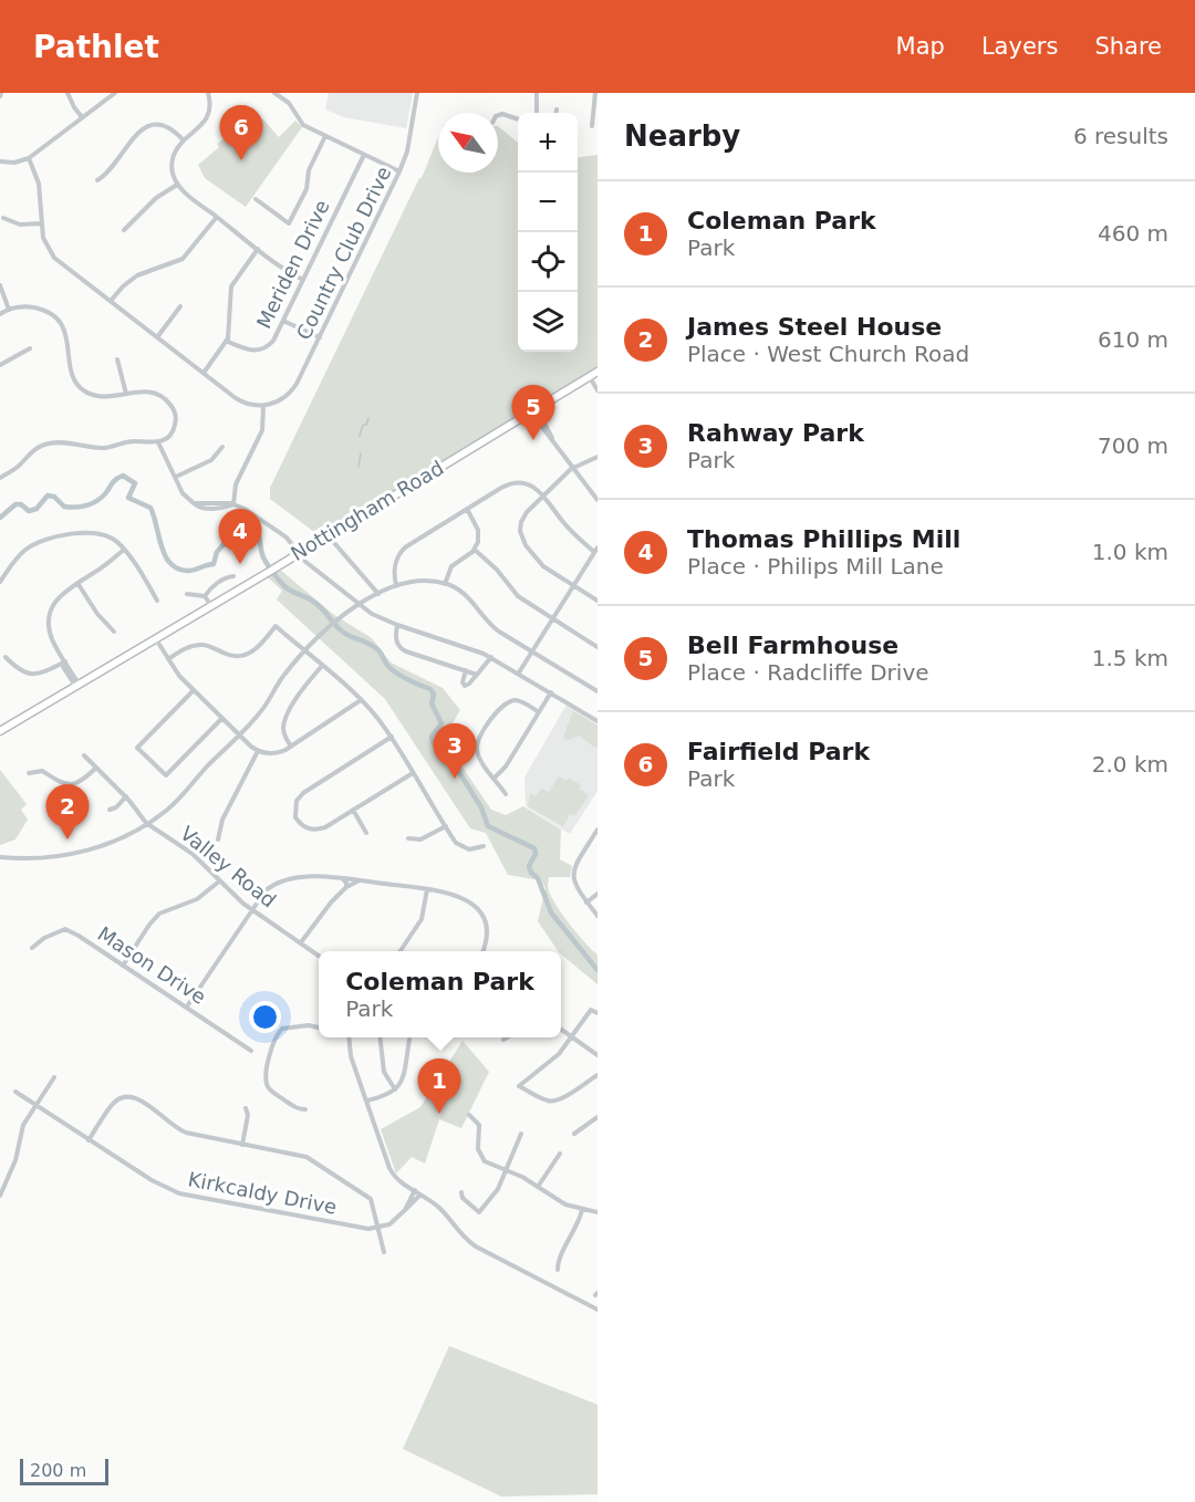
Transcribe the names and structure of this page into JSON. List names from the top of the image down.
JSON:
{
  "streets": {
    "main road": ["Nottingham Road"],
    "street": [
      "Country Club Drive",
      "Meriden Drive",
      "Valley Road",
      "Mason Drive",
      "Kirkcaldy Drive"
    ]
  },
  "scale_bar": "200 m",
  "north": "top left",
  "page": {
    "header": "Pathlet",
    "nav": ["Map", "Layers", "Share"],
    "heading": ["Nearby", "6 results"],
    "pins": [
      "6",
      "5",
      "4",
      "3",
      "2",
      "1"
    ],
    "map_buttons": ["+", "−"],
    "list": [
      {
        "mark": "1",
        "name": "Coleman Park",
        "note": "Park",
        "value": "460 m"
      },
      {
        "mark": "2",
        "name": "James Steel House",
        "note": "Place · West Church Road",
        "value": "610 m"
      },
      {
        "mark": "3",
        "name": "Rahway Park",
        "note": "Park",
        "value": "700 m"
      },
      {
        "mark": "4",
        "name": "Thomas Phillips Mill",
        "note": "Place · Philips Mill Lane",
        "value": "1.0 km"
      },
      {
        "mark": "5",
        "name": "Bell Farmhouse",
        "note": "Place · Radcliffe Drive",
        "value": "1.5 km"
      },
      {
        "mark": "6",
        "name": "Fairfield Park",
        "note": "Park",
        "value": "2.0 km"
      }
    ],
    "popup": ["Coleman Park", "Park"],
    "scale": "200 m"
  }
}
